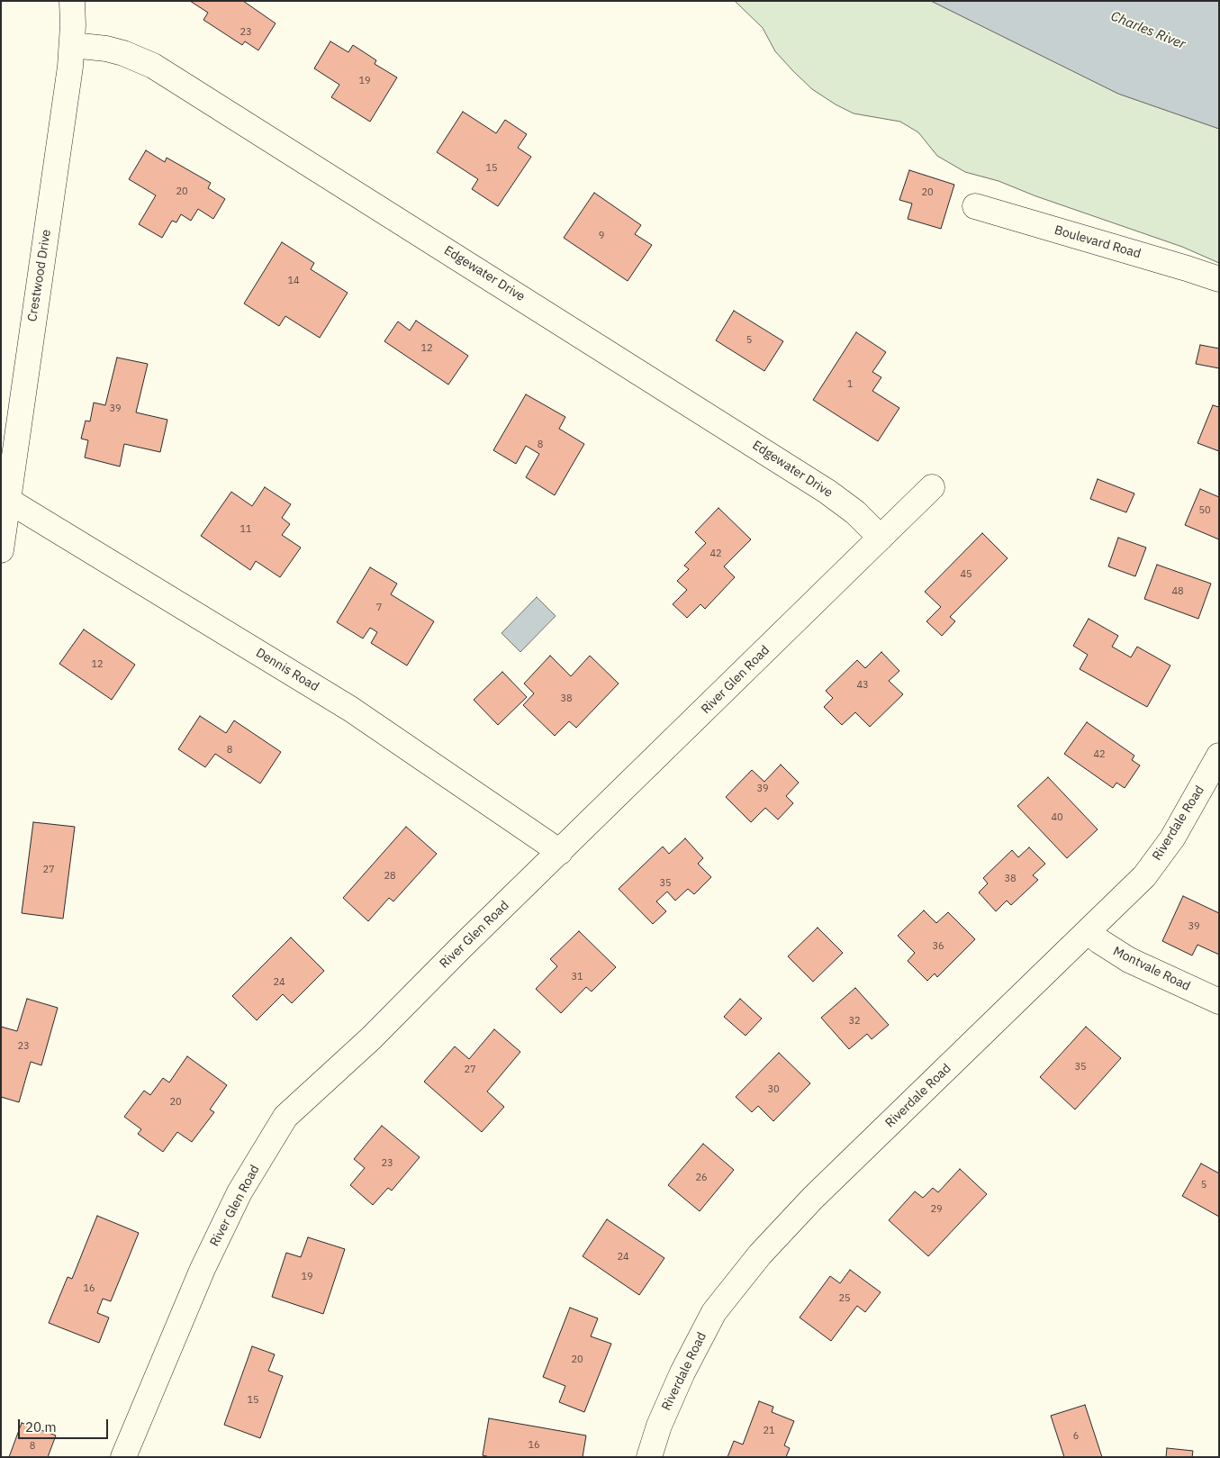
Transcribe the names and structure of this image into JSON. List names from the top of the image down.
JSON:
{
  "streets": {
    "street": [
      "Boulevard Road",
      "Edgewater Drive",
      "Crestwood Drive",
      "Dennis Road",
      "River Glen Road",
      "Riverdale Road",
      "Montvale Road"
    ]
  },
  "crossings": [
    ["Edgewater Drive", "Crestwood Drive"],
    ["Edgewater Drive", "River Glen Road"],
    ["Crestwood Drive", "Dennis Road"],
    ["Dennis Road", "River Glen Road"],
    ["Riverdale Road", "Montvale Road"]
  ],
  "water": ["Charles River"],
  "house_numbers": [
    "23",
    "19",
    "15",
    "20",
    "20",
    "9",
    "14",
    "5",
    "12",
    "1",
    "39",
    "8",
    "50",
    "11",
    "42",
    "45",
    "48",
    "7",
    "12",
    "43",
    "38",
    "8",
    "42",
    "39",
    "40",
    "27",
    "28",
    "38",
    "35",
    "39",
    "36",
    "31",
    "24",
    "32",
    "23",
    "35",
    "27",
    "30",
    "20",
    "23",
    "26",
    "5",
    "29",
    "24",
    "19",
    "16",
    "25",
    "20",
    "15",
    "21",
    "6",
    "16",
    "8"
  ],
  "scale_bar": "20 m"
}
